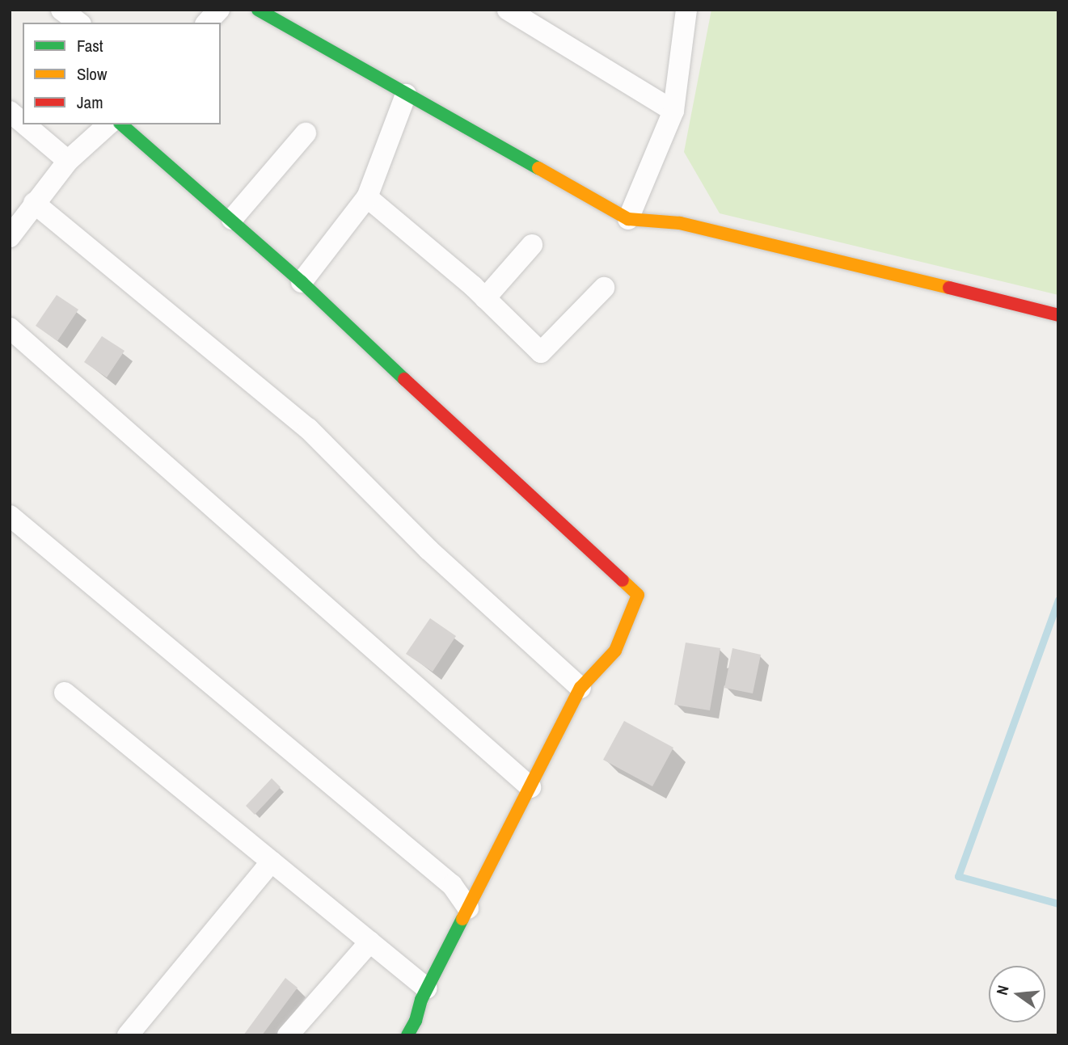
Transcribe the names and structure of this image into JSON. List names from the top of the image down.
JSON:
{
  "legend": ["Fast", "Slow", "Jam"],
  "north": "left"
}
